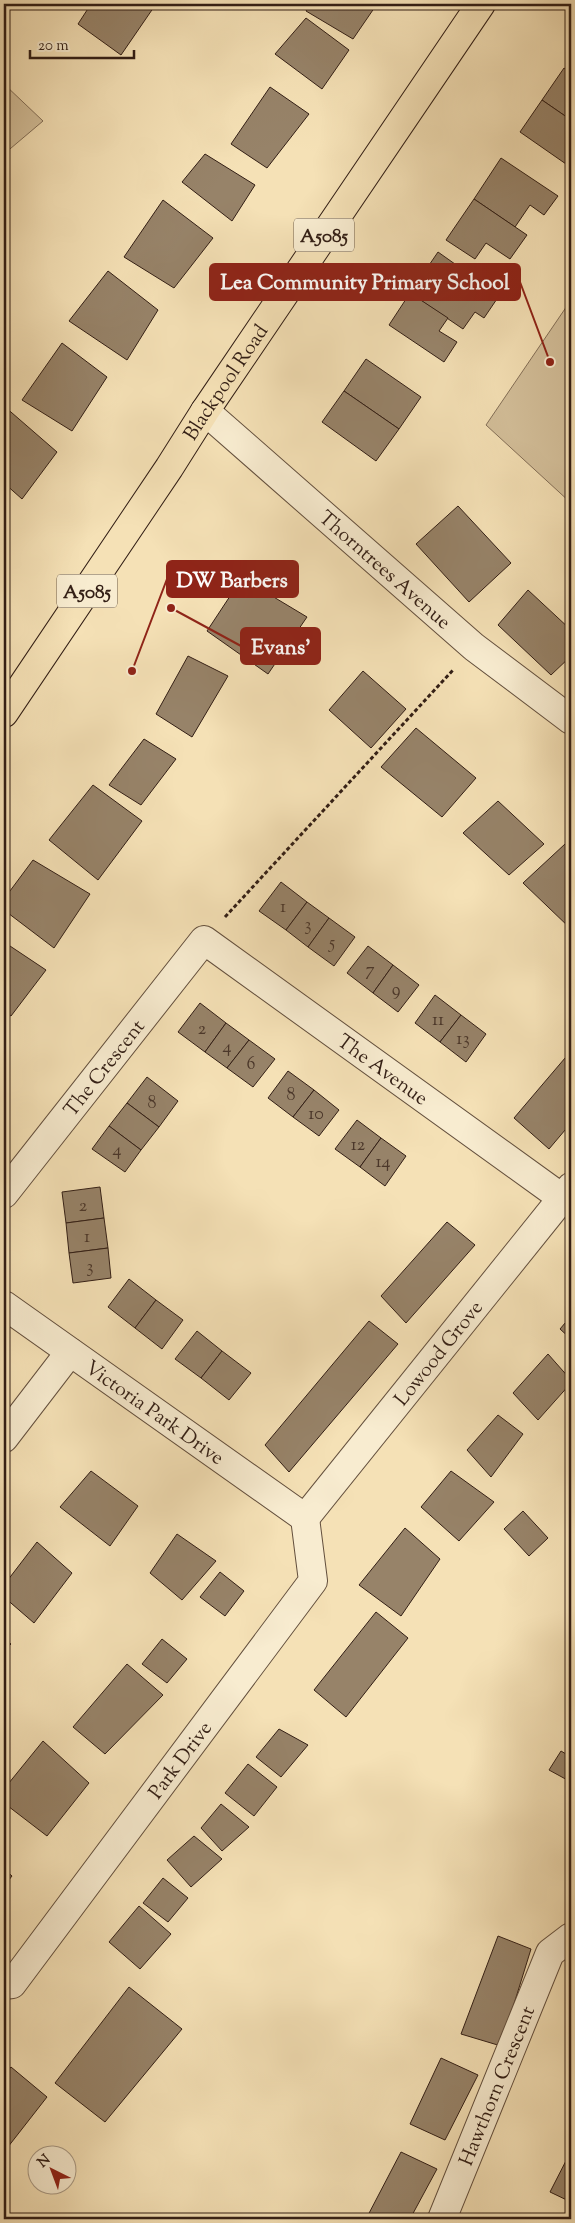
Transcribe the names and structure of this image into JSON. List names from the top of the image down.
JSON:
{
  "streets": {
    "highway": ["A5085", "Blackpool Road"],
    "street": [
      "Thorntrees Avenue",
      "The Crescent",
      "The Avenue",
      "Lowood Grove",
      "Victoria Park Drive",
      "Park Drive",
      "Hawthorn Crescent"
    ]
  },
  "crossings": [
    ["Blackpool Road", "Thorntrees Avenue"],
    ["The Crescent", "The Avenue"],
    ["The Avenue", "Lowood Grove"],
    ["Lowood Grove", "Victoria Park Drive"],
    ["Lowood Grove", "Park Drive"],
    ["Victoria Park Drive", "Park Drive"]
  ],
  "places": ["Lea Community Primary School", "Evans'", "DW Barbers"],
  "house_numbers": [
    "1",
    "3",
    "5",
    "7",
    "9",
    "11",
    "2",
    "13",
    "4",
    "6",
    "8",
    "8",
    "10",
    "12",
    "4",
    "14",
    "2",
    "1",
    "3"
  ],
  "scale_bar": "20 m",
  "north": "top left"
}
